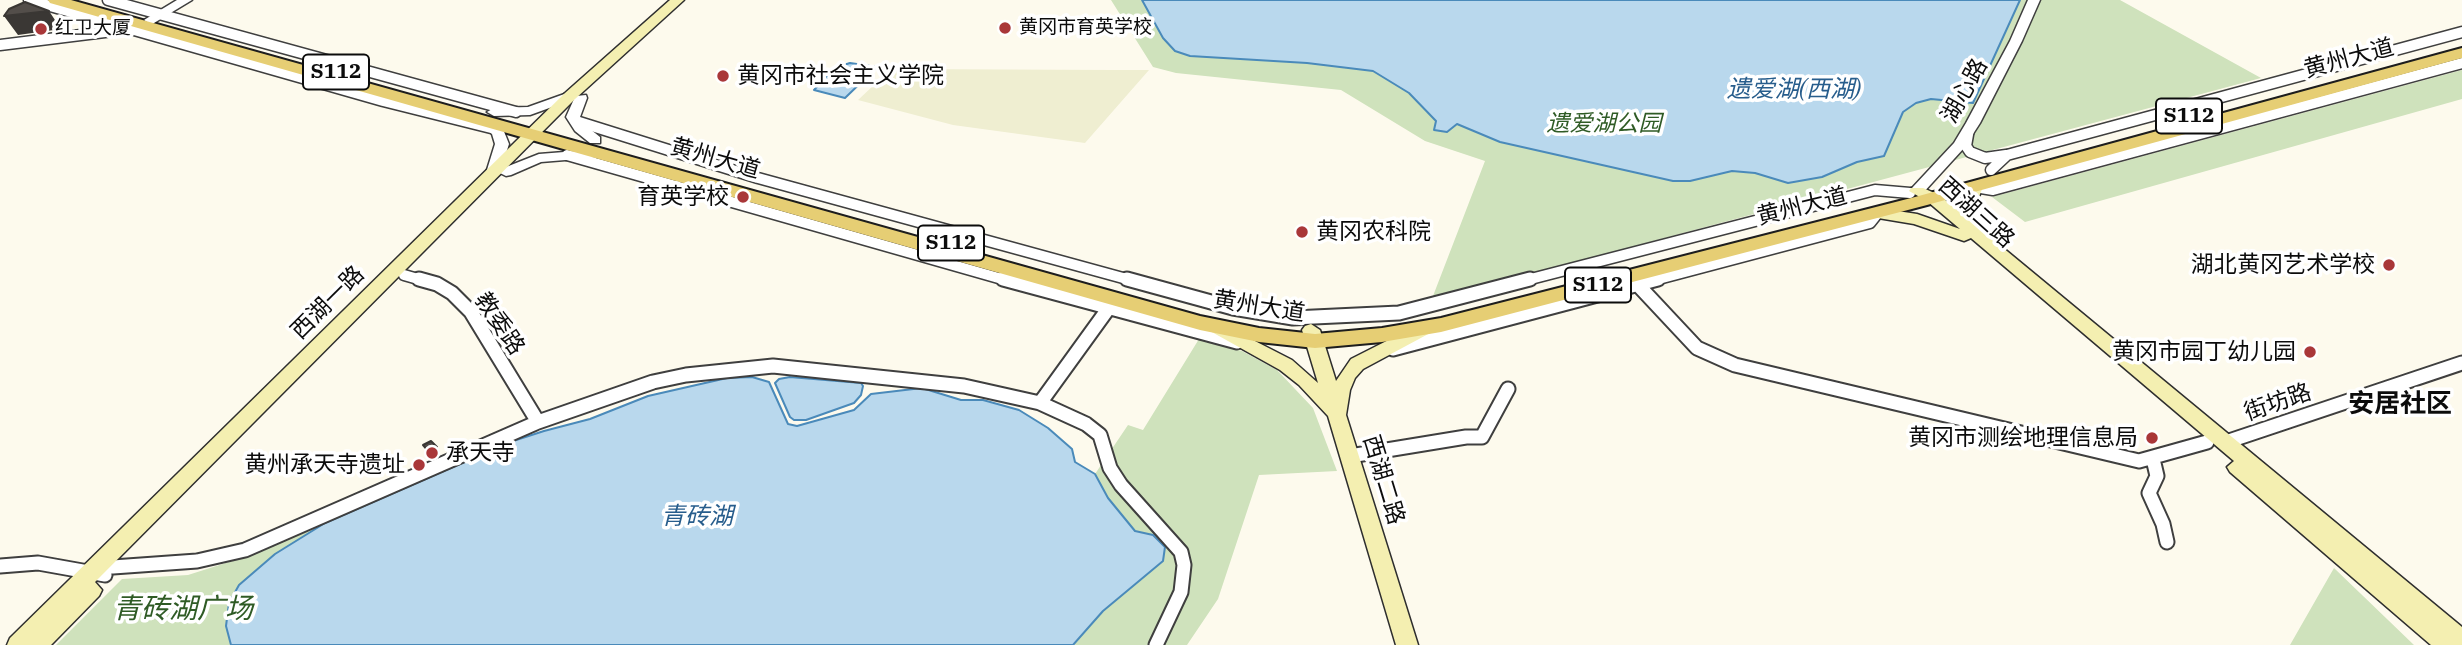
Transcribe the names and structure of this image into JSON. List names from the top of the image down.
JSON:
{
  "streets": {
    "main road": [
      "黄州大道",
      "S112",
      "西湖三路",
      "西湖一路",
      "西湖二路"
    ],
    "street": ["湖心路", "教委路", "街坊路"]
  },
  "crossings": [
    ["黄州大道", "湖心路"],
    ["黄州大道", "西湖三路"],
    ["黄州大道", "西湖一路"],
    ["黄州大道", "西湖二路"],
    ["湖心路", "西湖三路"],
    ["西湖三路", "街坊路"],
    ["西湖一路", "教委路"]
  ],
  "districts": ["安居社区"],
  "water": ["遗爱湖(西湖)", "青砖湖"],
  "parks": ["遗爱湖公园", "青砖湖广场"],
  "places": [
    "黄冈市育英学校",
    "红卫大厦",
    "黄冈市社会主义学院",
    "育英学校",
    "黄冈农科院",
    "湖北黄冈艺术学校",
    "黄冈市园丁幼儿园",
    "黄冈市测绘地理信息局",
    "承天寺",
    "黄州承天寺遗址"
  ]
}
